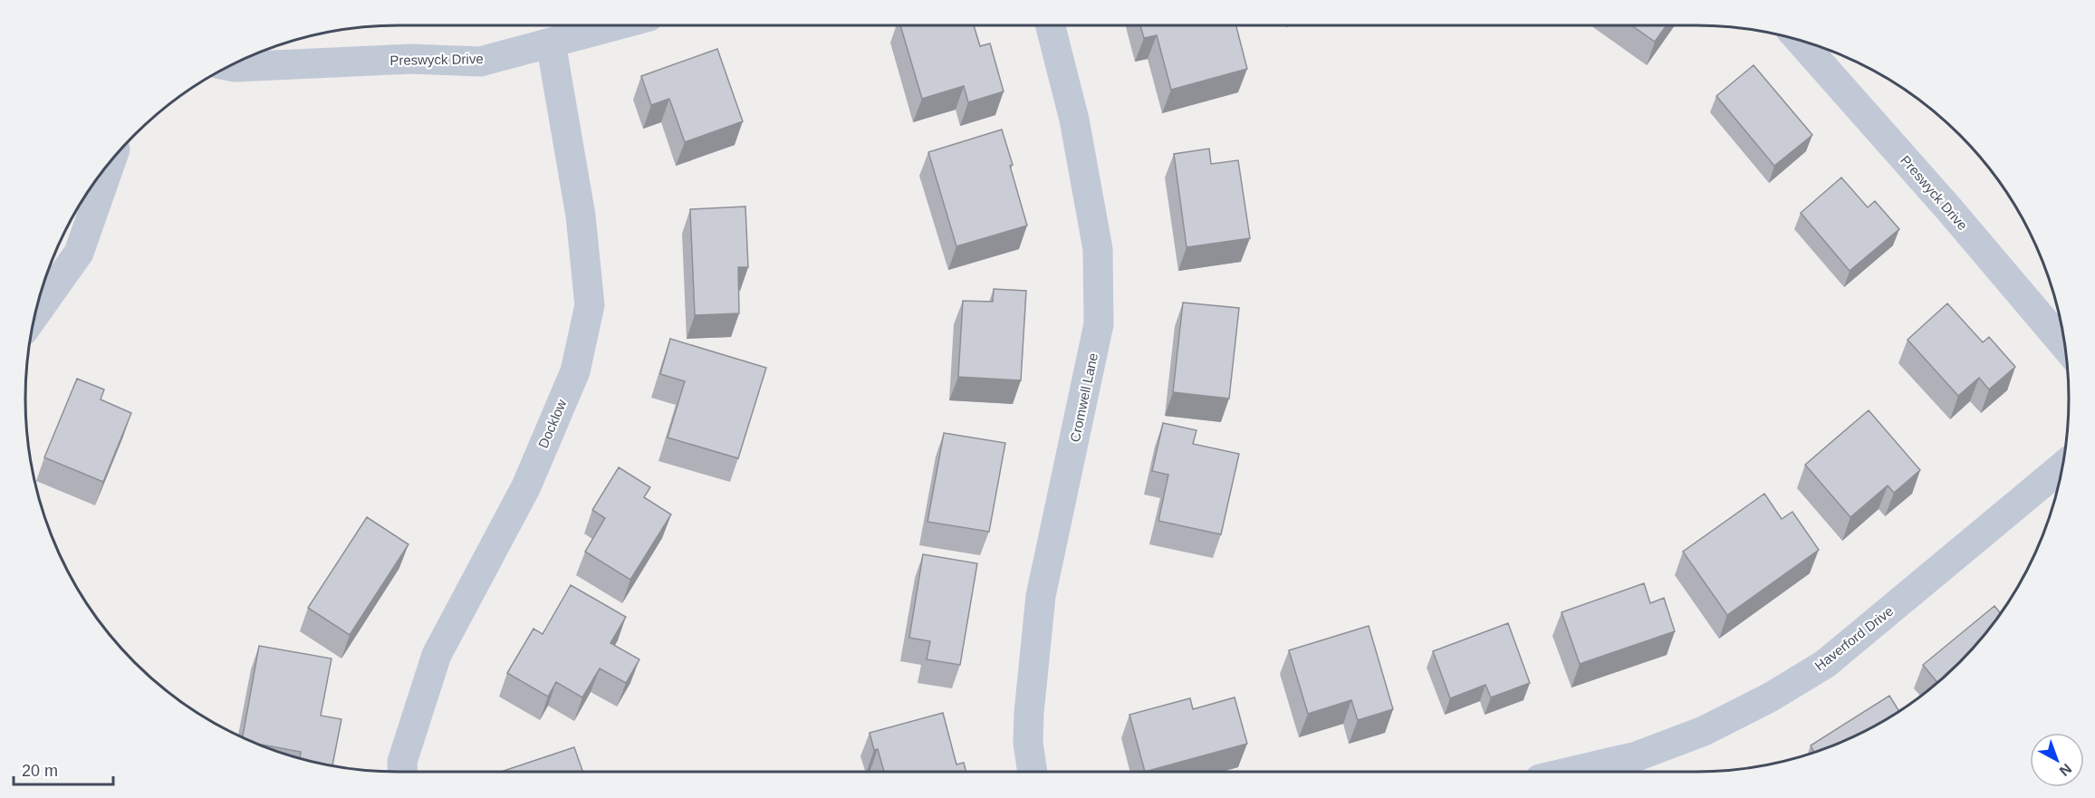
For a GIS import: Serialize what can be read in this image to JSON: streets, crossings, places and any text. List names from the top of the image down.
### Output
{
  "streets": {
    "street": [
      "Preswyck Drive",
      "Cromwell Lane",
      "Docklow",
      "Haverford Drive"
    ]
  },
  "crossings": [
    ["Preswyck Drive", "Docklow"]
  ],
  "scale_bar": "20 m",
  "north": "bottom right"
}
